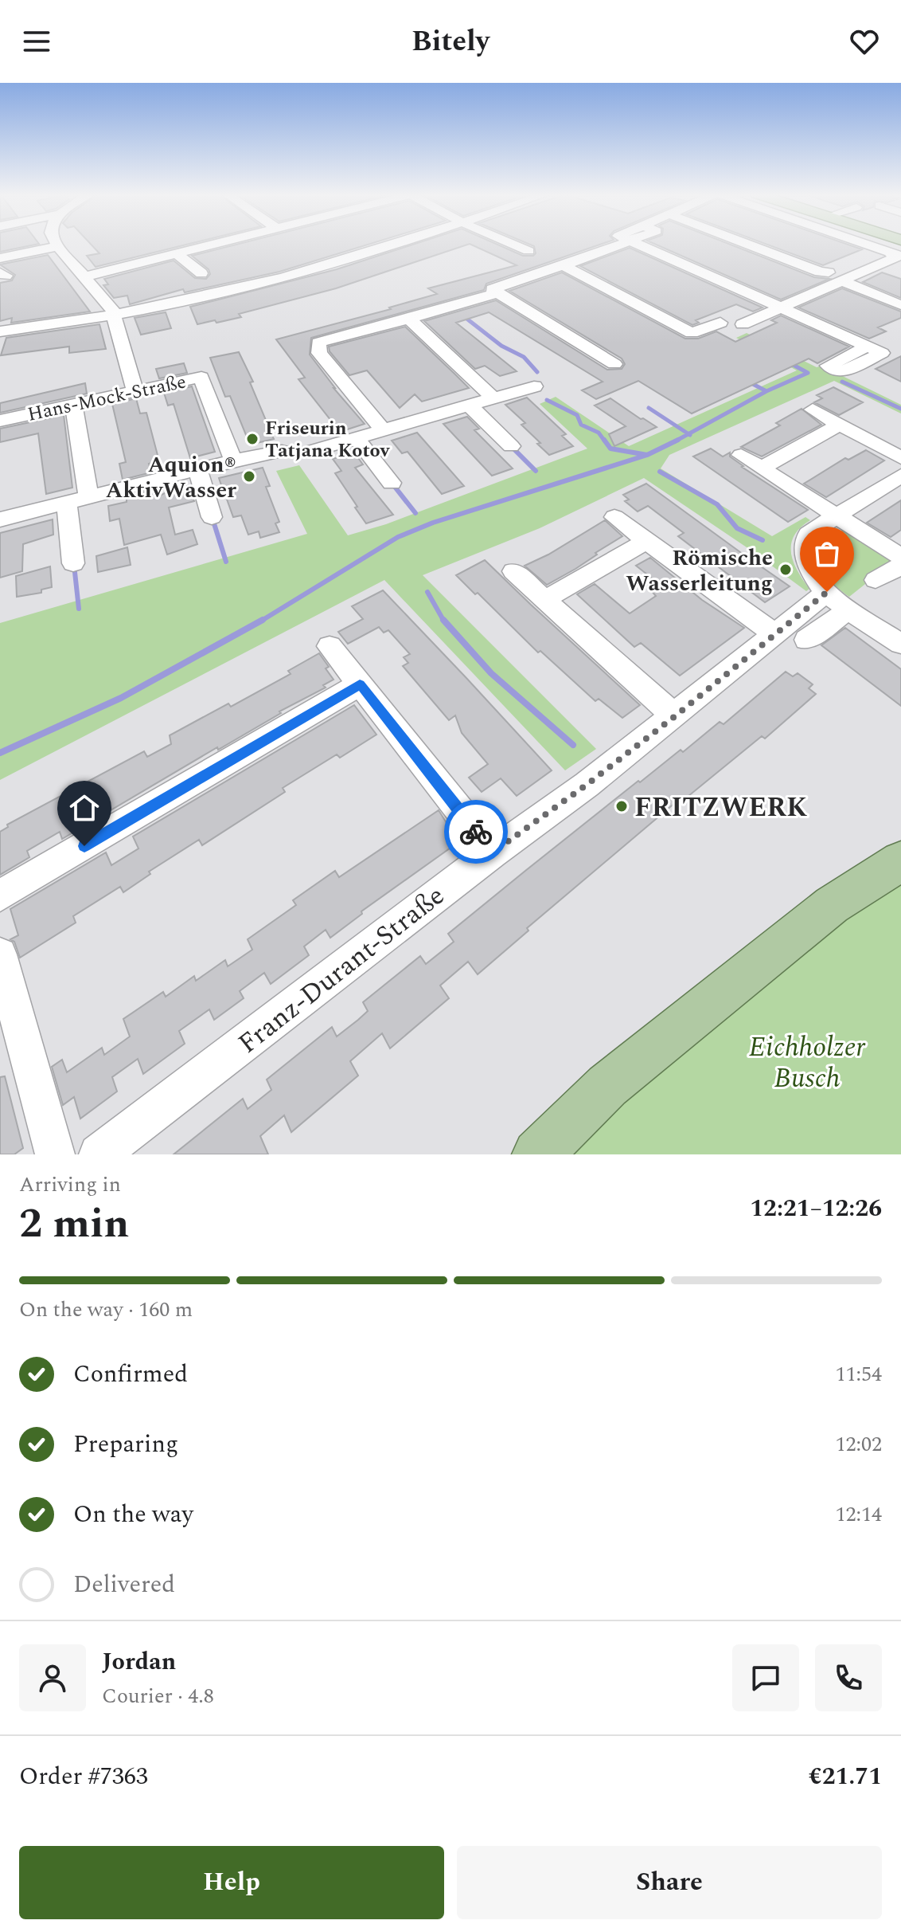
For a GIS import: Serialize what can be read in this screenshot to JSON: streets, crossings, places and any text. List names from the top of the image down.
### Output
{
  "streets": {
    "street": ["Hans-Mock-Straße", "Franz-Durant-Straße"]
  },
  "parks": ["Eichholzer Busch"],
  "places": [
    "Friseurin Tatjana Kotov",
    "Aquion® AktivWasser",
    "Römische Wasserleitung",
    "FRITZWERK"
  ],
  "page": {
    "header": "Bitely",
    "heading": ["2 min", "Arriving in", "12:21–12:26"],
    "panel": [
      "Jordan",
      "Courier · 4.8",
      "Order #7363",
      "€21.71"
    ],
    "bar": "On the way · 160 m",
    "list": [
      ["Confirmed", "11:54"],
      ["Preparing", "12:02"],
      ["On the way", "12:14"],
      "Delivered"
    ],
    "buttons": ["Help", "Share"]
  }
}
